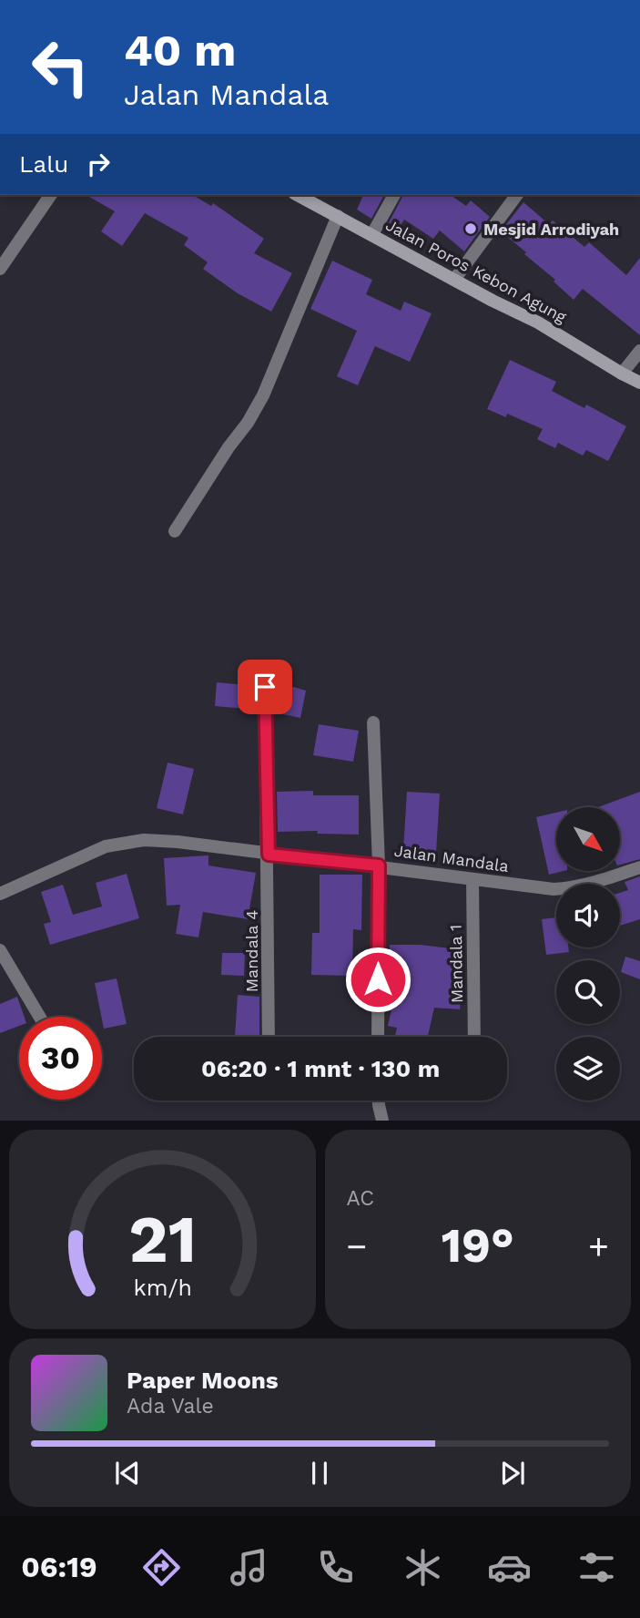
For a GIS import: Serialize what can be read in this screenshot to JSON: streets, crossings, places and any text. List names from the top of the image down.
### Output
{
  "streets": {
    "main road": ["Jalan Poros Kebon Agung"],
    "street": ["Jalan Mandala", "Mandala 4", "Mandala 1"]
  },
  "crossings": [
    ["Jalan Mandala", "Mandala 4"],
    ["Jalan Mandala", "Mandala 1"]
  ],
  "places": ["Mesjid Arrodiyah"],
  "north": "bottom right",
  "page": {
    "turn": ["40 m", "Jalan Mandala"],
    "then": "Lalu",
    "limit": "30",
    "trip": "06:20 · 1 mnt · 130 m",
    "tile": "AC",
    "heat": ["−", "19°", "+"],
    "song": ["Paper Moons", "Ada Vale"],
    "tabs": "06:19",
    "gauge": ["21", "km/h"]
  }
}
